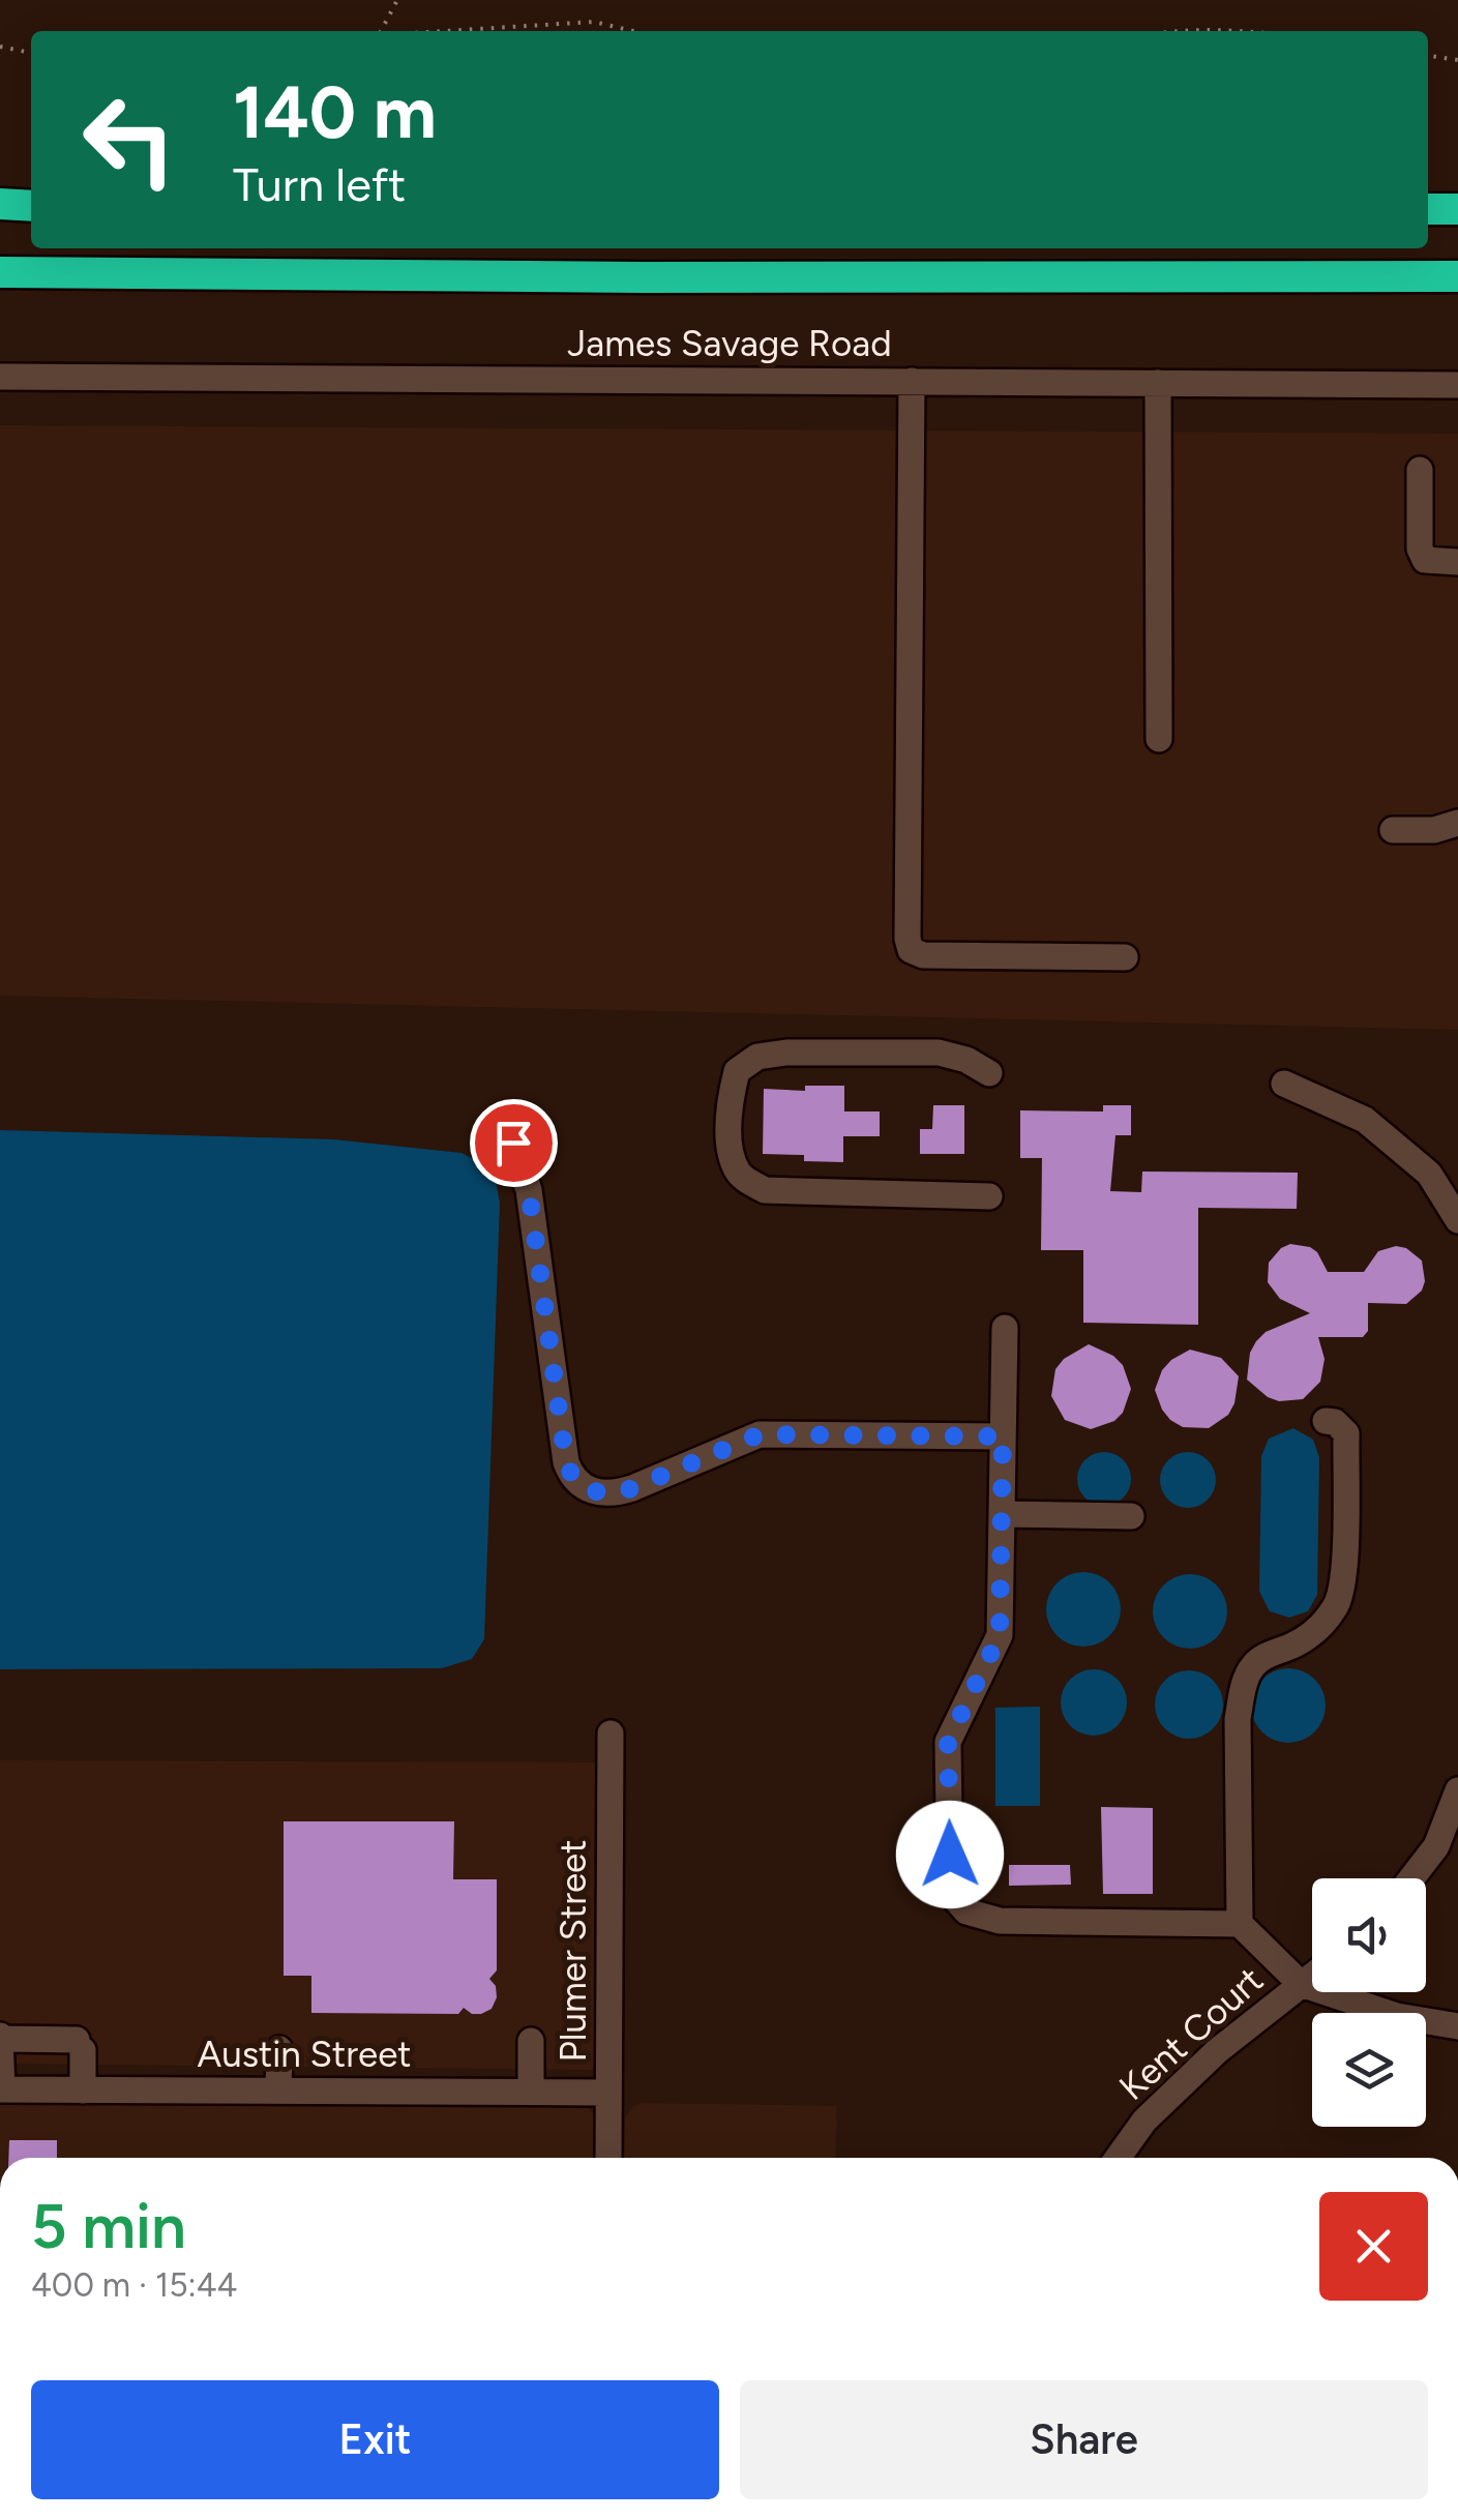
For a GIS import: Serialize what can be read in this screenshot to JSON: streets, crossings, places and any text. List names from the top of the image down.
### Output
{
  "streets": {
    "street": [
      "James Savage Road",
      "Plumer Street",
      "Kent Court",
      "Austin Street"
    ]
  },
  "crossings": [
    ["Plumer Street", "Austin Street"]
  ],
  "page": {
    "turn": ["140 m", "Turn left"],
    "heading": ["5 min", "400 m · 15:44"],
    "buttons": ["Exit", "Share"]
  }
}
